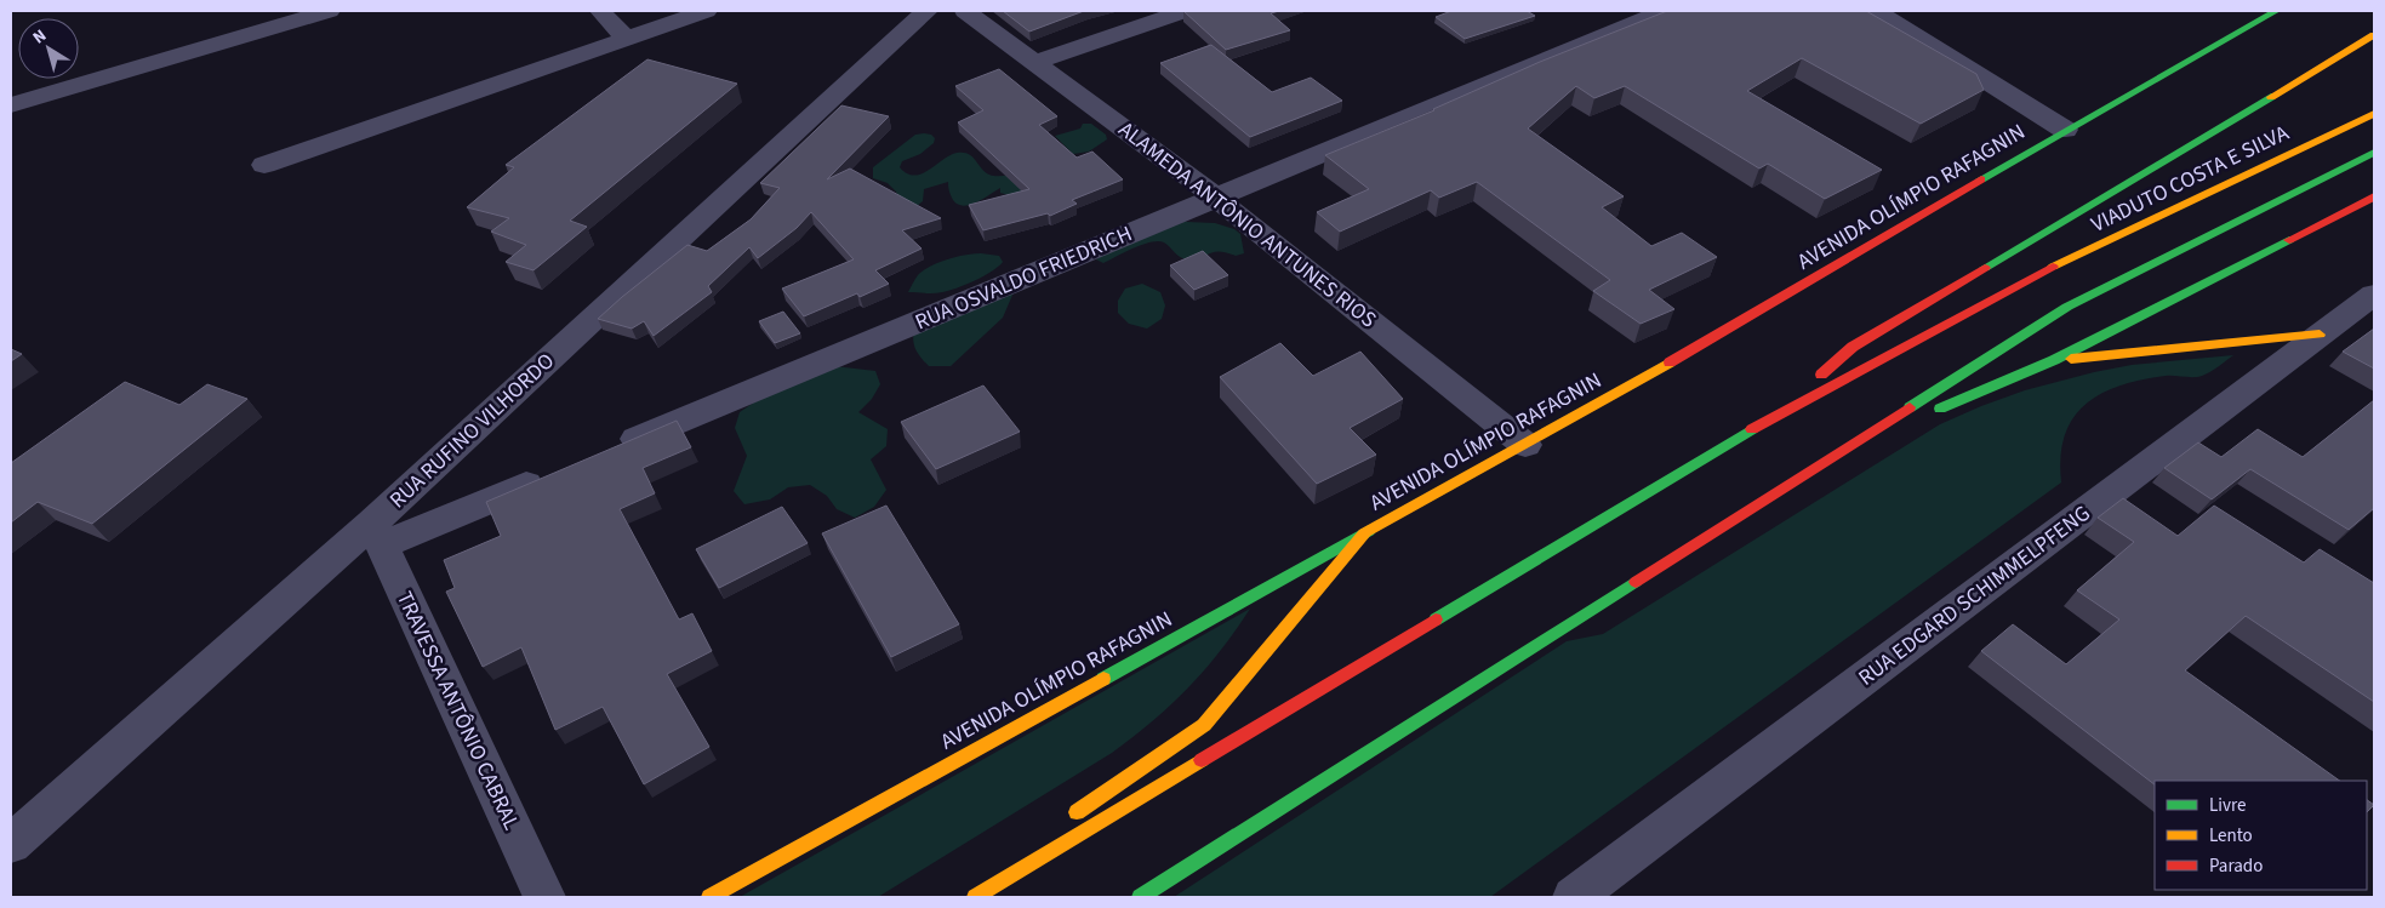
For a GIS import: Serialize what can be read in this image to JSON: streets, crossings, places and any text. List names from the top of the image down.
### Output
{
  "streets": {
    "main road": ["VIADUTO COSTA E SILVA", "AVENIDA OLÍMPIO RAFAGNIN"],
    "street": [
      "ALAMEDA ANTÔNIO ANTUNES RIOS",
      "RUA OSVALDO FRIEDRICH",
      "RUA RUFINO VILHORDO",
      "RUA EDGARD SCHIMMELPFENG",
      "TRAVESSA ANTÔNIO CABRAL"
    ]
  },
  "crossings": [
    ["AVENIDA OLÍMPIO RAFAGNIN", "ALAMEDA ANTÔNIO ANTUNES RIOS"],
    ["ALAMEDA ANTÔNIO ANTUNES RIOS", "RUA OSVALDO FRIEDRICH"],
    ["RUA RUFINO VILHORDO", "TRAVESSA ANTÔNIO CABRAL"]
  ],
  "legend": ["Livre", "Lento", "Parado"],
  "north": "top left"
}
